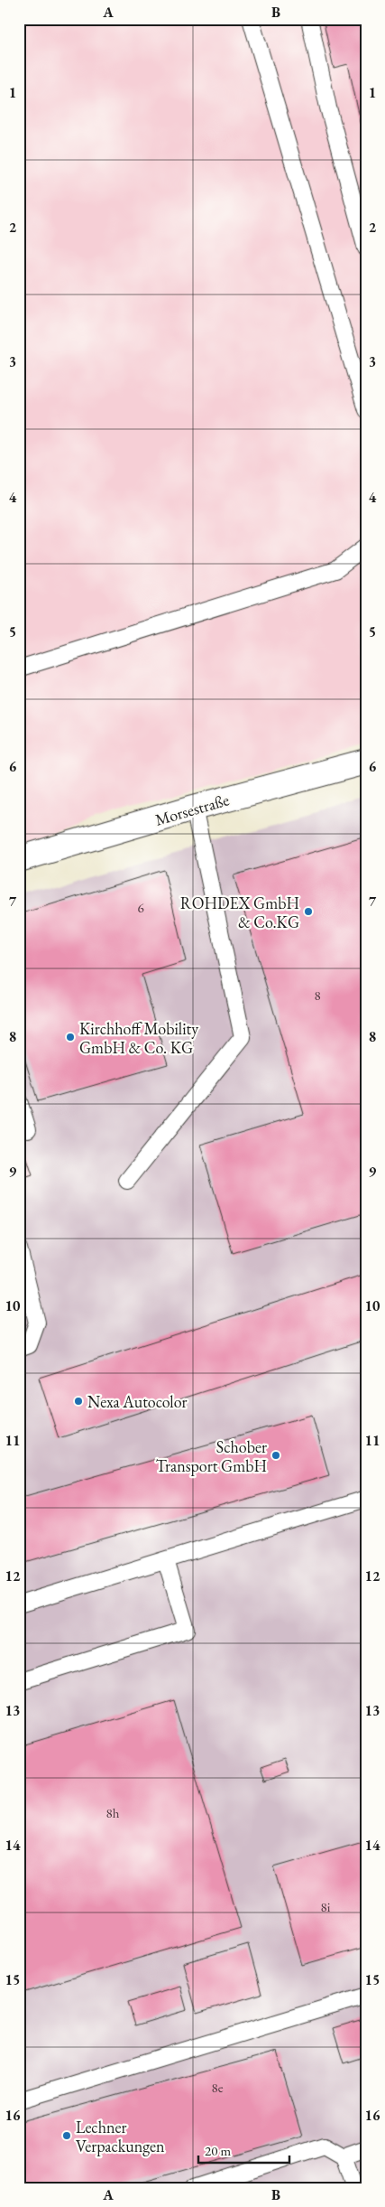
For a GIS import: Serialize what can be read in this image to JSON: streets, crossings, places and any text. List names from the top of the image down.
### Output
{
  "streets": {
    "street": ["Morsestraße"]
  },
  "places": [
    "ROHDEX GmbH & Co.KG",
    "Kirchhoff Mobility GmbH & Co. KG",
    "Nexa Autocolor",
    "Schober Transport GmbH",
    "Lechner Verpackungen"
  ],
  "house_numbers": [
    "6",
    "8",
    "8h",
    "8i",
    "8e"
  ],
  "scale_bar": "20 m",
  "grid": {
    "columns": ["A", "B"],
    "rows": [
      "1",
      "2",
      "3",
      "4",
      "5",
      "6",
      "7",
      "8",
      "9",
      "10",
      "11",
      "12",
      "13",
      "14",
      "15",
      "16"
    ]
  }
}
